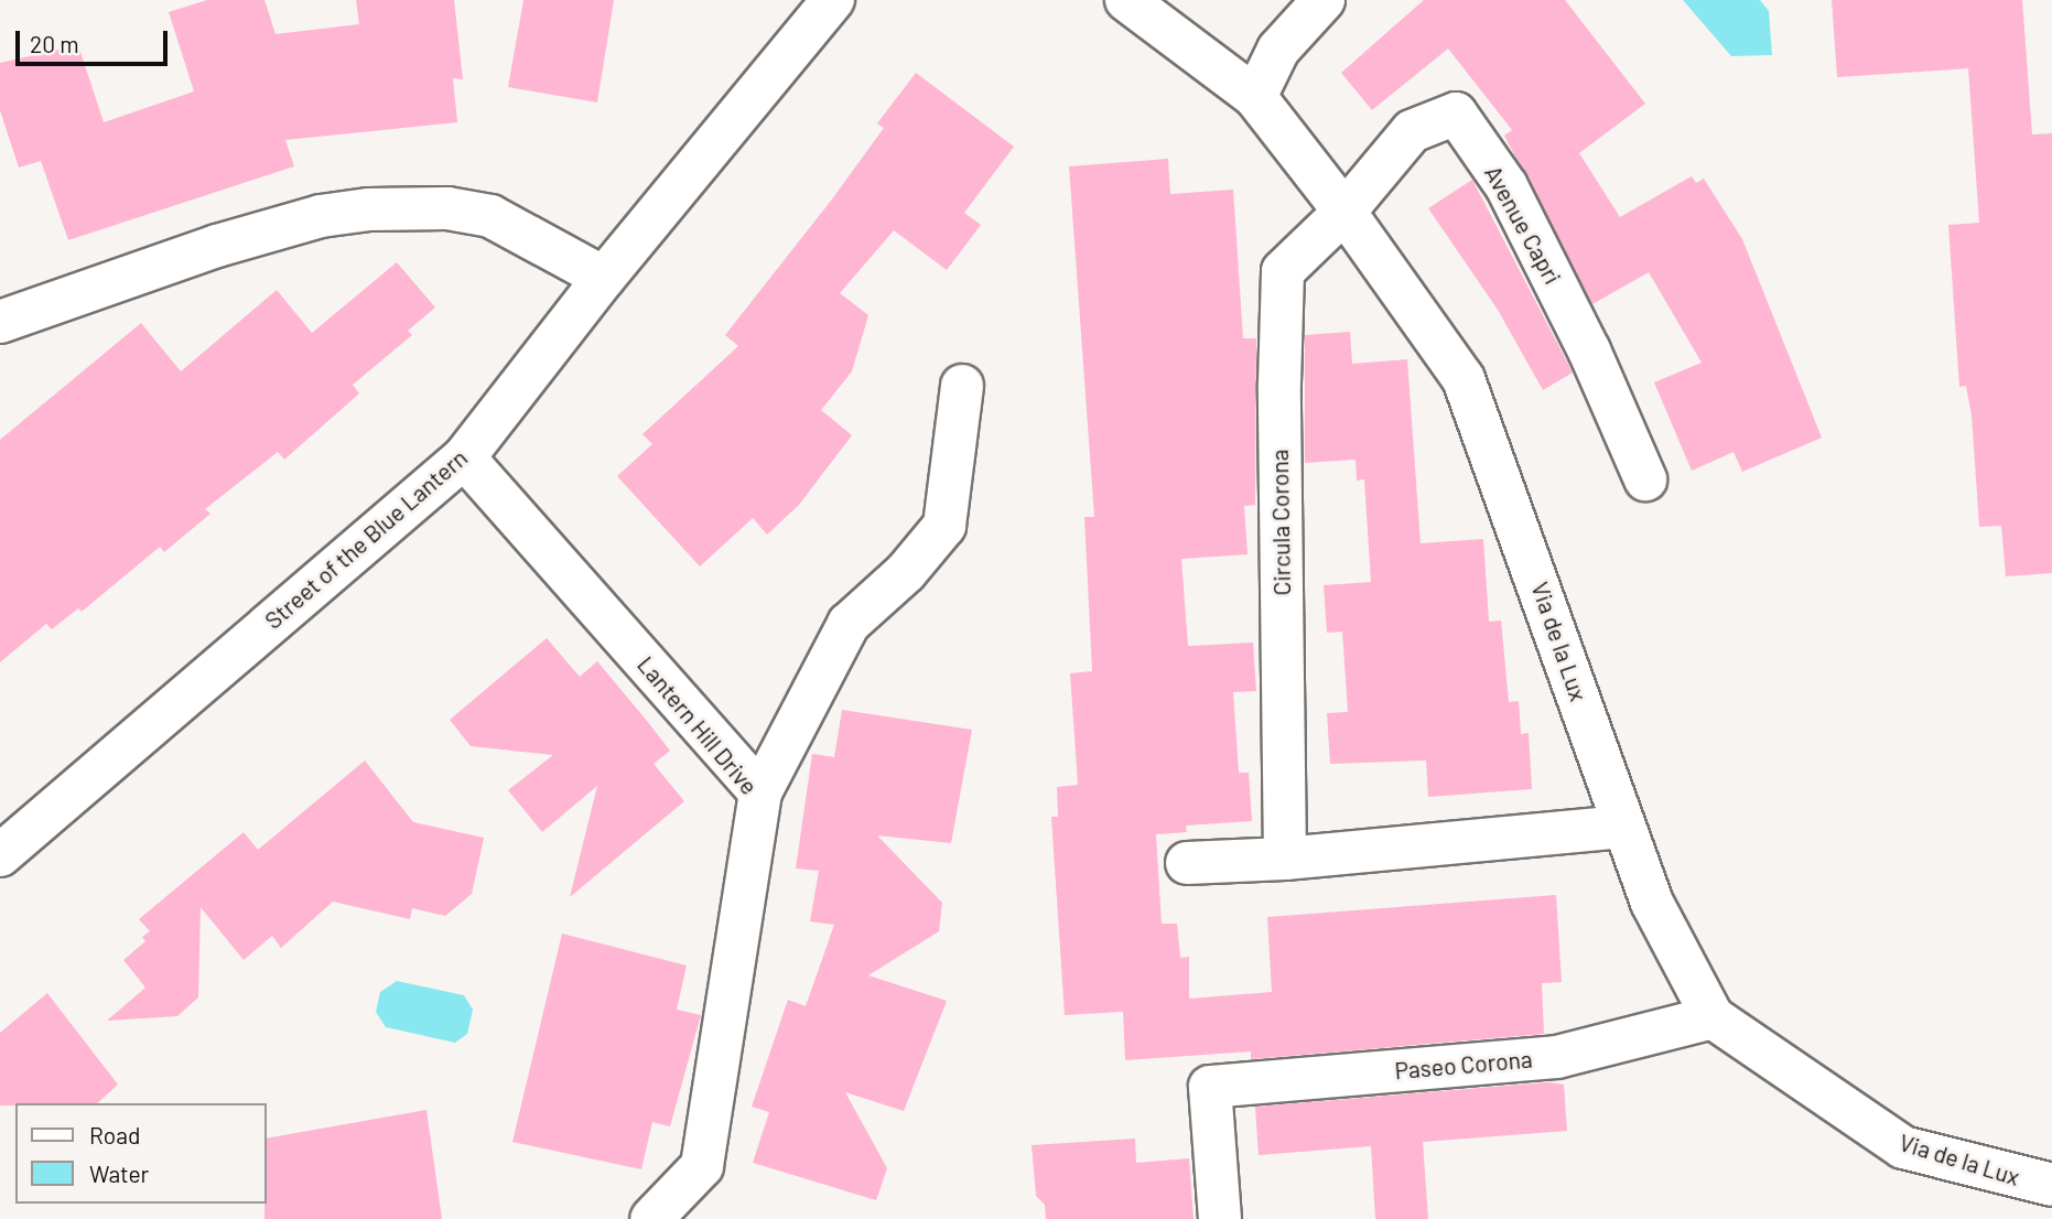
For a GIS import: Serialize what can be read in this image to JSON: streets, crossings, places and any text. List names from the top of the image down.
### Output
{
  "streets": {
    "street": [
      "Avenue Capri",
      "Circula Corona",
      "Street of the Blue Lantern",
      "Via de la Lux",
      "Lantern Hill Drive",
      "Paseo Corona"
    ]
  },
  "crossings": [
    ["Avenue Capri", "Circula Corona"],
    ["Avenue Capri", "Via de la Lux"],
    ["Circula Corona", "Via de la Lux"],
    ["Street of the Blue Lantern", "Lantern Hill Drive"],
    ["Via de la Lux", "Paseo Corona"]
  ],
  "legend": ["Road", "Water"],
  "scale_bar": "20 m"
}
